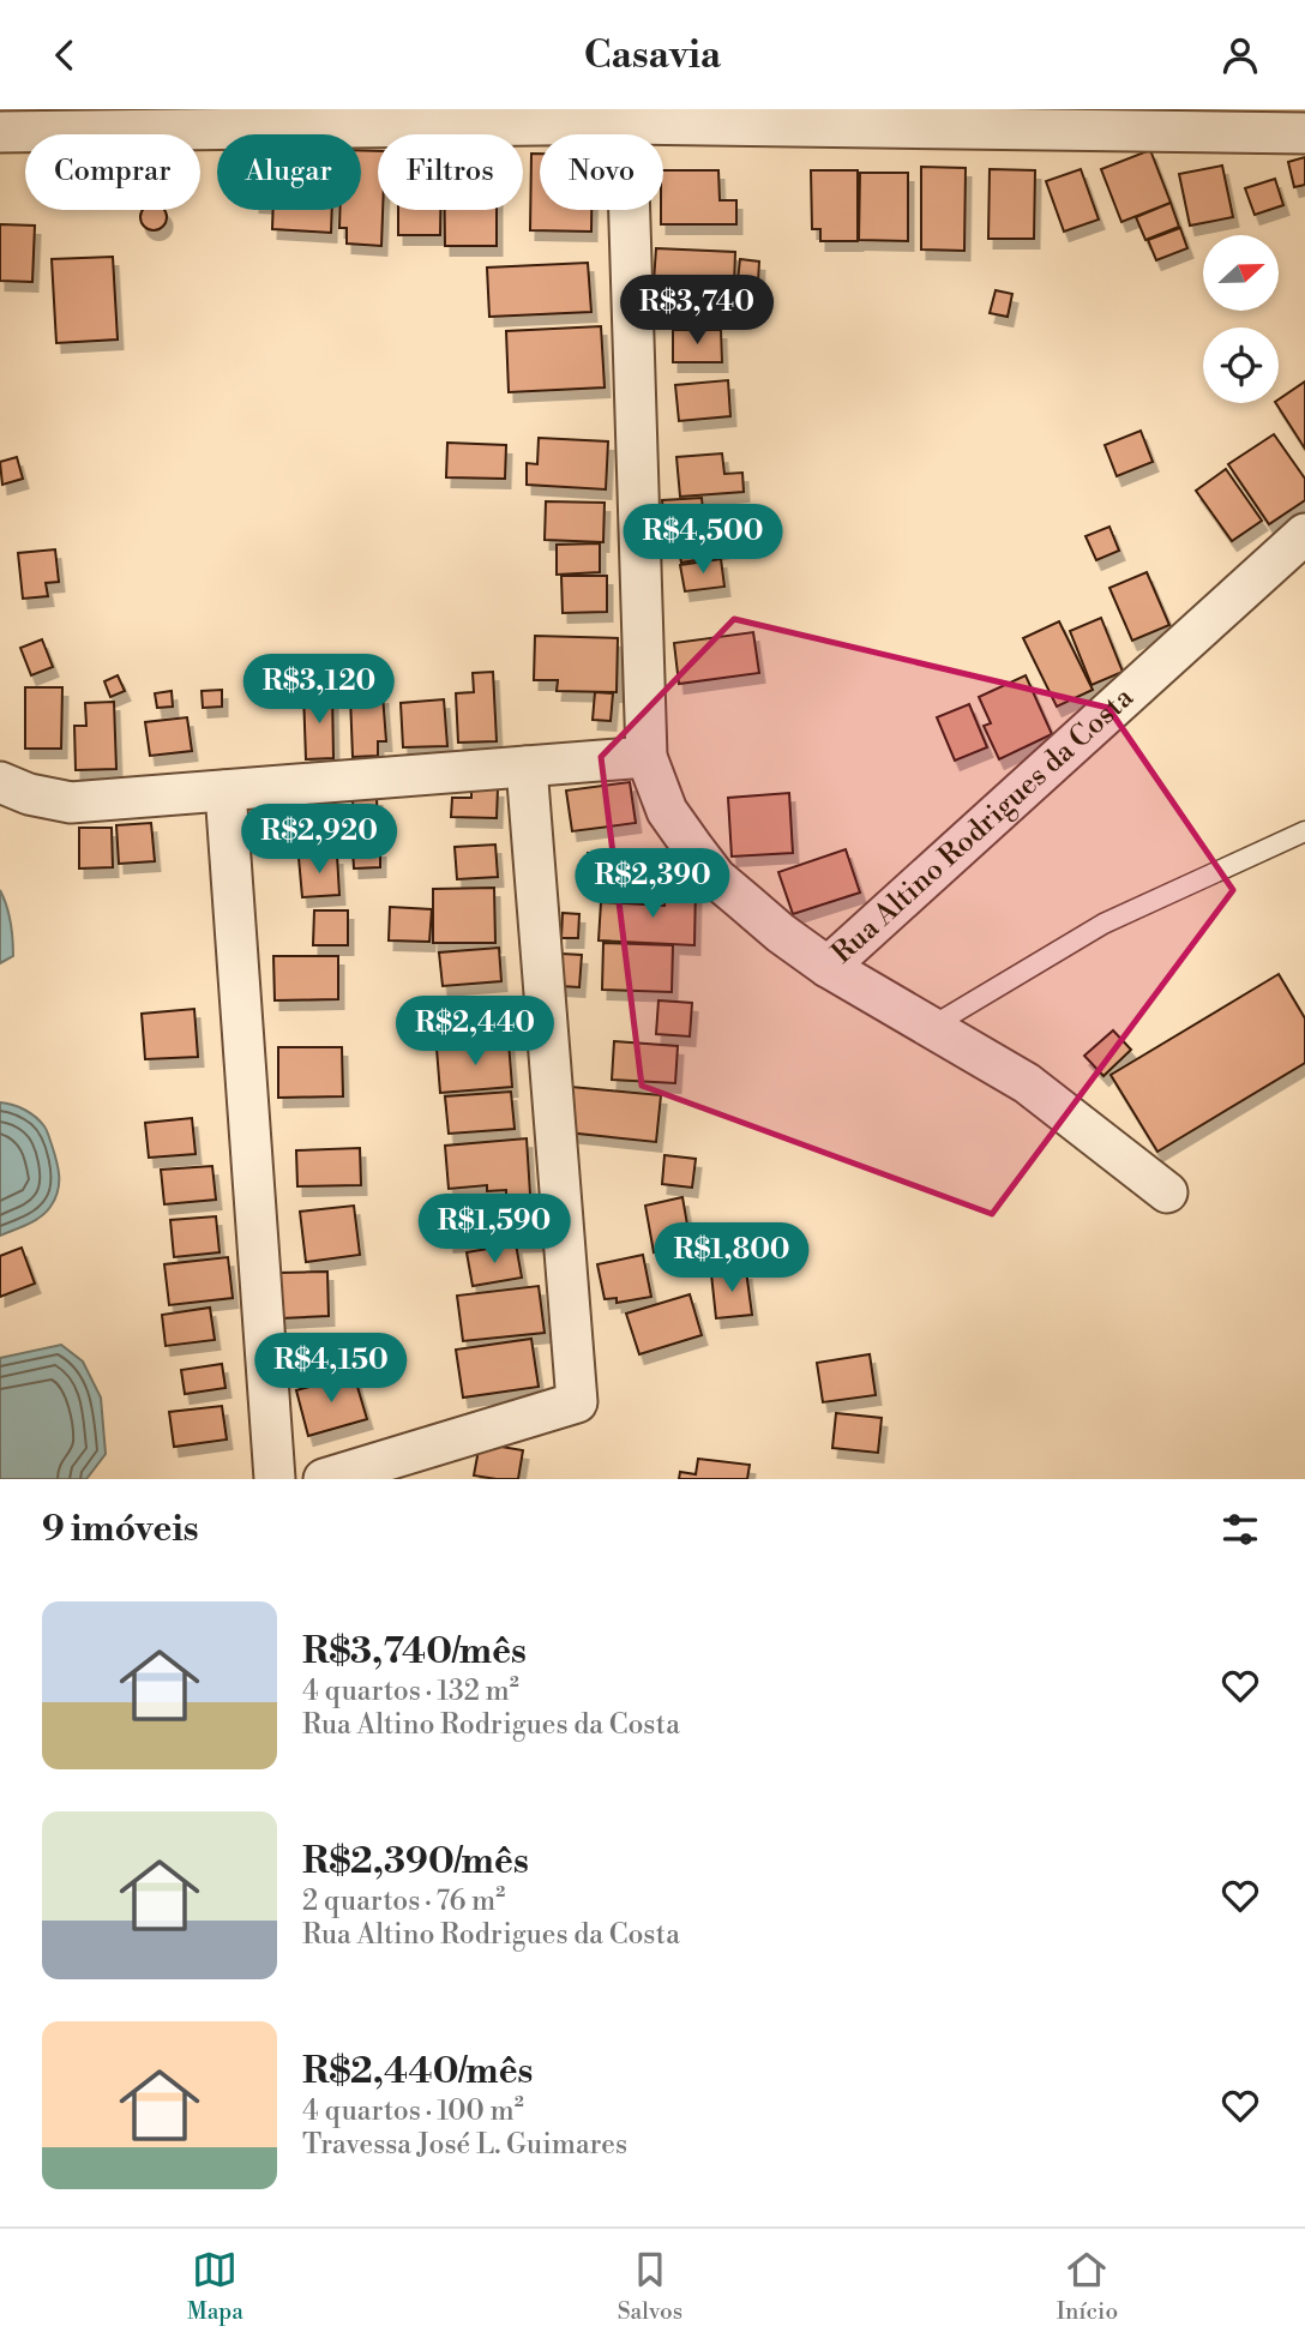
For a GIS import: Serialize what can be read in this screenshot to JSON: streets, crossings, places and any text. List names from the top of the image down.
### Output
{
  "streets": {
    "street": ["Rua Altino Rodrigues da Costa"]
  },
  "north": "right",
  "page": {
    "header": "Casavia",
    "chip": [
      "Comprar",
      "Alugar",
      "Filtros",
      "Novo"
    ],
    "price": [
      "R$3,740",
      "R$4,500",
      "R$3,120",
      "R$2,920",
      "R$2,390",
      "R$2,440",
      "R$1,590",
      "R$1,800",
      "R$4,150"
    ],
    "heading": "9 imóveis",
    "list": [
      {
        "name": "R$3,740/mês",
        "note": "4 quartos · 132 m² · Rua Altino Rodrigues da Costa"
      },
      {
        "name": "R$2,390/mês",
        "note": "2 quartos · 76 m² · Rua Altino Rodrigues da Costa"
      },
      {
        "name": "R$2,440/mês",
        "note": "4 quartos · 100 m² · Travessa José L. Guimares"
      }
    ],
    "tabs": ["Mapa", "Salvos", "Início"]
  }
}
